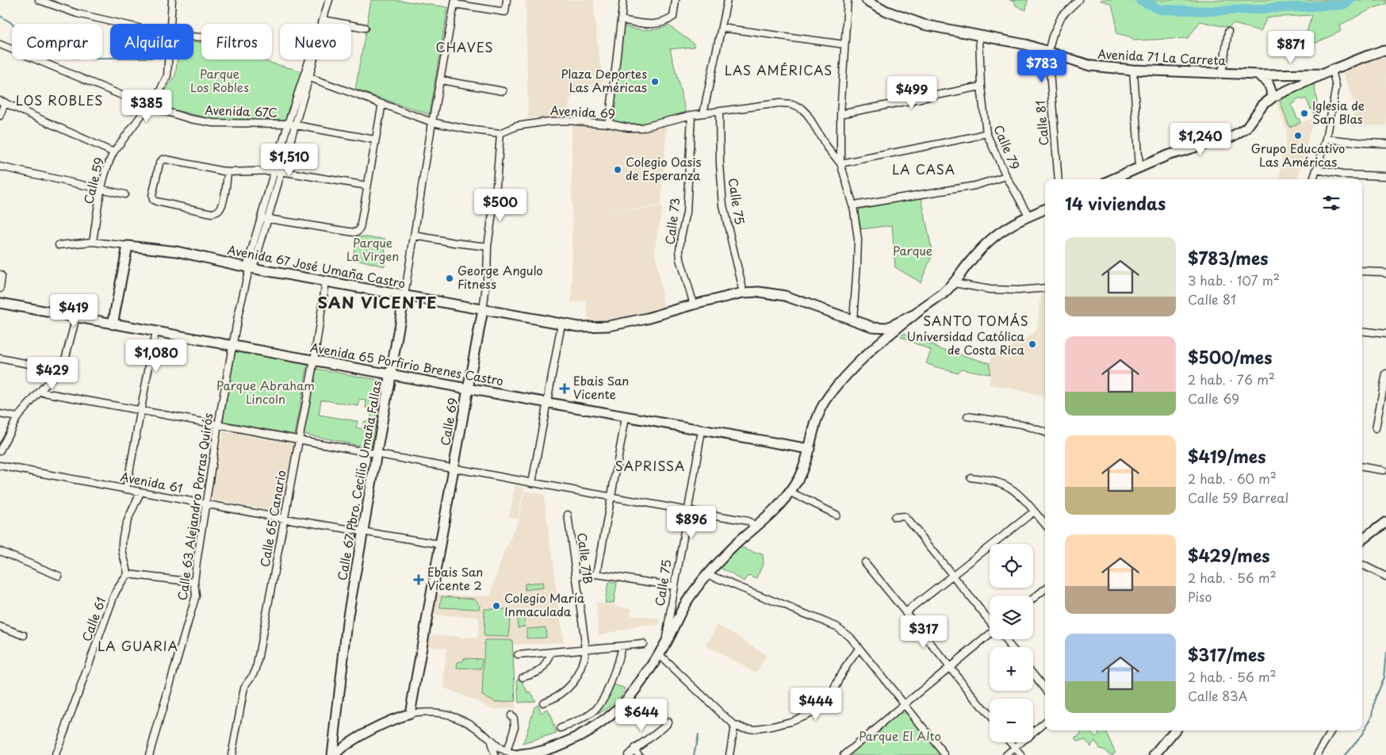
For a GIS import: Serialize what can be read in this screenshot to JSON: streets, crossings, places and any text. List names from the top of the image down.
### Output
{
  "streets": {
    "main road": [
      "Avenida 71 La Carreta",
      "Avenida 67 José Umaña Castro",
      "Avenida 65 Porfirio Brenes Castro",
      "Calle 69",
      "Calle 67 Pbro. Cecilio Umaña Fallas"
    ],
    "street": [
      "Avenida 67C",
      "Avenida 69",
      "Calle 81",
      "Calle 79",
      "Calle 59",
      "Calle 75",
      "Calle 73",
      "Avenida 61",
      "Calle 63 Alejandro Porras Quirós",
      "Calle 65 Canario",
      "Calle 71B",
      "Calle 61"
    ]
  },
  "crossings": [
    ["Avenida 71 La Carreta", "Calle 81"],
    ["Avenida 71 La Carreta", "Calle 79"],
    ["Avenida 67C", "Calle 59"],
    ["Avenida 67C", "Calle 63 Alejandro Porras Quirós"],
    ["Avenida 69", "Calle 75"],
    ["Avenida 69", "Calle 73"],
    ["Avenida 69", "Calle 69"],
    ["Avenida 69", "Calle 67 Pbro. Cecilio Umaña Fallas"],
    ["Avenida 69", "Calle 63 Alejandro Porras Quirós"],
    ["Calle 59", "Avenida 67 José Umaña Castro"],
    ["Calle 75", "Avenida 67 José Umaña Castro"],
    ["Calle 75", "Avenida 65 Porfirio Brenes Castro"],
    ["Calle 73", "Avenida 67 José Umaña Castro"],
    ["Avenida 67 José Umaña Castro", "Calle 69"],
    ["Avenida 67 José Umaña Castro", "Calle 67 Pbro. Cecilio Umaña Fallas"],
    ["Avenida 67 José Umaña Castro", "Calle 63 Alejandro Porras Quirós"],
    ["Avenida 67 José Umaña Castro", "Calle 65 Canario"],
    ["Avenida 65 Porfirio Brenes Castro", "Calle 69"],
    ["Avenida 65 Porfirio Brenes Castro", "Calle 67 Pbro. Cecilio Umaña Fallas"],
    ["Avenida 65 Porfirio Brenes Castro", "Calle 63 Alejandro Porras Quirós"],
    ["Avenida 65 Porfirio Brenes Castro", "Calle 65 Canario"],
    ["Calle 69", "Avenida 61"],
    ["Calle 67 Pbro. Cecilio Umaña Fallas", "Avenida 61"],
    ["Avenida 61", "Calle 63 Alejandro Porras Quirós"],
    ["Avenida 61", "Calle 65 Canario"]
  ],
  "districts": [
    "CHAVES",
    "LAS AMÉRICAS",
    "LOS ROBLES",
    "LA CASA",
    "SAN VICENTE",
    "SANTO TOMÁS",
    "SAPRISSA",
    "LA GUARIA"
  ],
  "parks": [
    "Parque Los Robles",
    "Parque La Virgen",
    "Parque",
    "Parque Abraham Lincoln",
    "Parque El Alto"
  ],
  "places": {
    "other": [
      "Plaza Deportes Las Américas",
      "Iglesia de San Blas",
      "Grupo Educativo Las Américas",
      "Colegio Oasis de Esperanza",
      "George Angulo Fitness",
      "Universidad Católica de Costa Rica",
      "Colegio María Inmaculada"
    ],
    "health": ["Ebais San Vicente", "Ebais San Vicente 2"]
  },
  "page": {
    "chip": [
      "Comprar",
      "Alquilar",
      "Filtros",
      "Nuevo"
    ],
    "price": [
      "$871",
      "$783",
      "$499",
      "$385",
      "$1,240",
      "$1,510",
      "$500",
      "$419",
      "$1,080",
      "$429",
      "$896",
      "$317",
      "$444",
      "$644"
    ],
    "heading": "14 viviendas",
    "list": [
      {
        "name": "$783/mes",
        "note": "3 hab. · 107 m² · Calle 81"
      },
      {
        "name": "$500/mes",
        "note": "2 hab. · 76 m² · Calle 69"
      },
      {
        "name": "$419/mes",
        "note": "2 hab. · 60 m² · Calle 59 Barreal"
      },
      {
        "name": "$429/mes",
        "note": "2 hab. · 56 m² · Piso"
      },
      {
        "name": "$317/mes",
        "note": "2 hab. · 56 m² · Calle 83A"
      }
    ],
    "map_buttons": ["+", "−"]
  }
}
